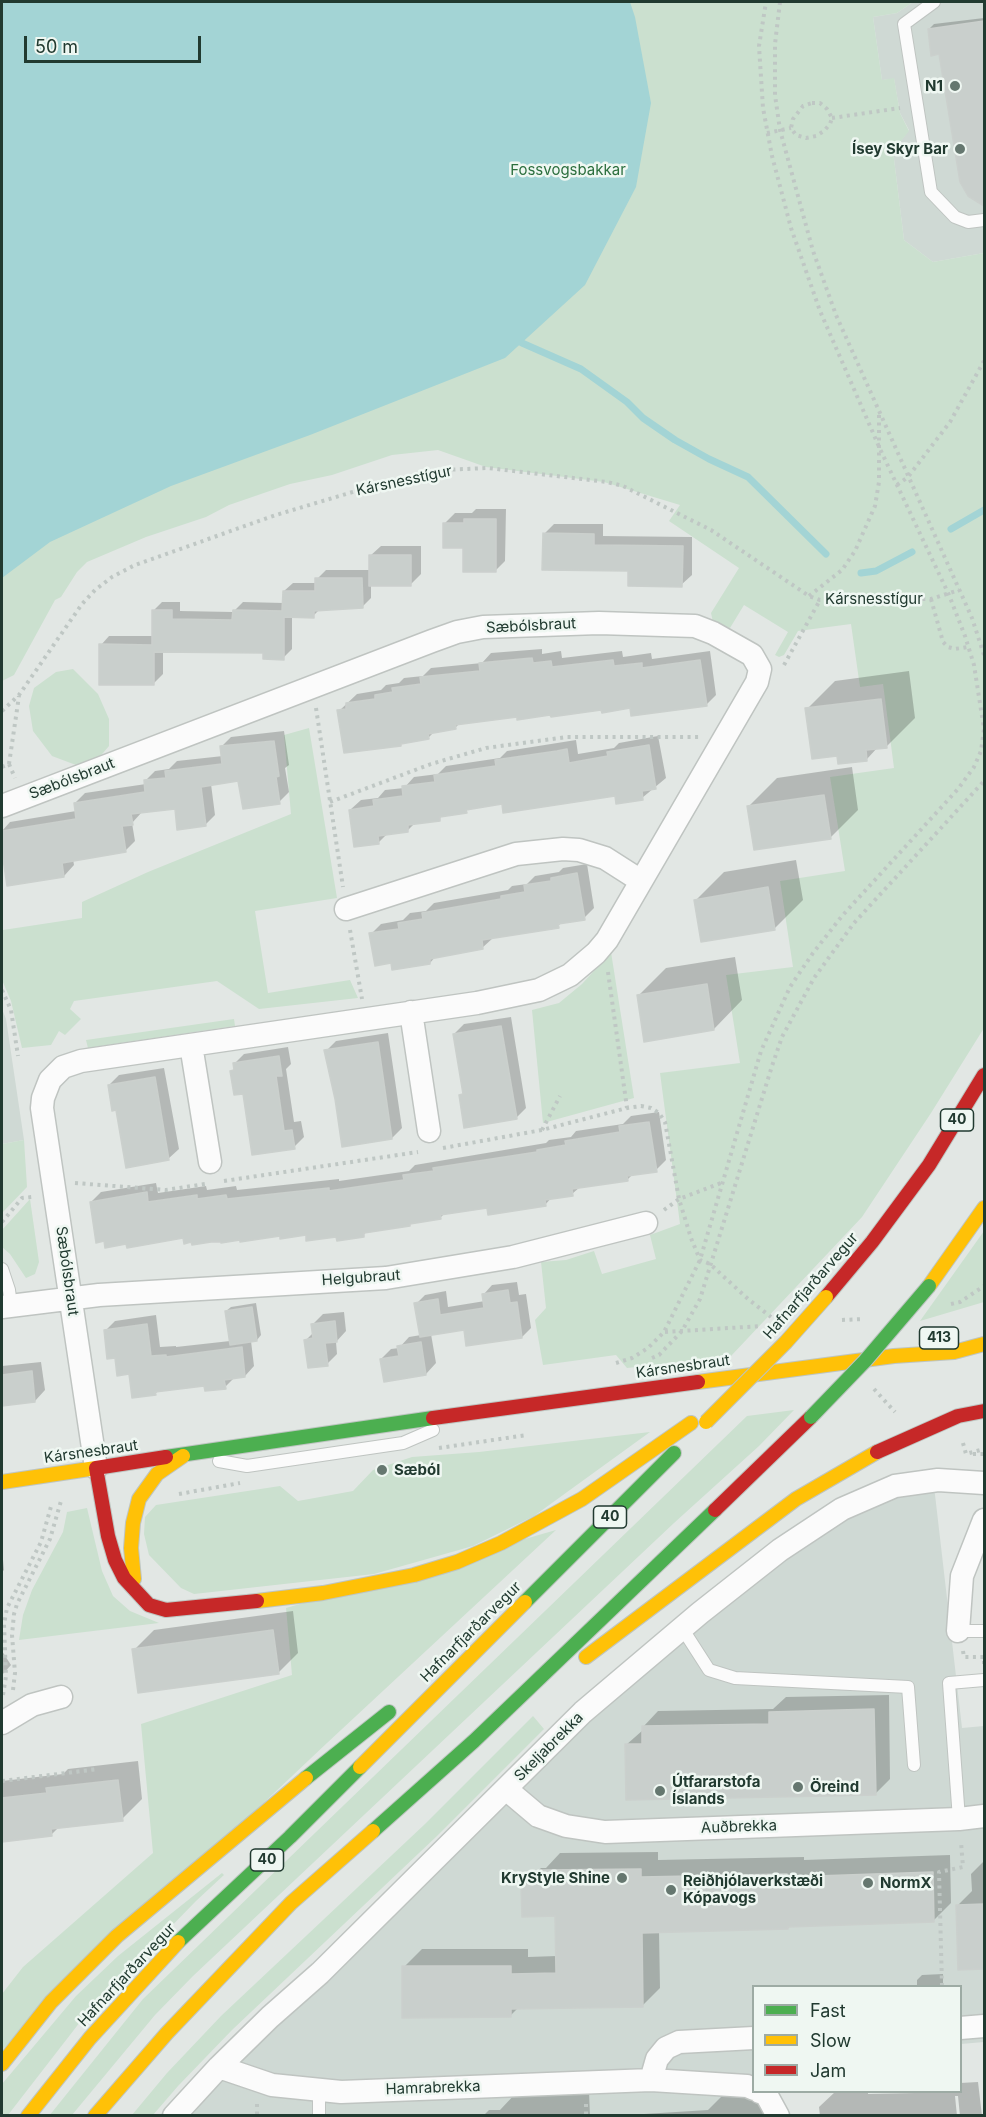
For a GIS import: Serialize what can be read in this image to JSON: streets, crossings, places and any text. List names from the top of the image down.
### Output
{
  "streets": {
    "main road": [
      "40",
      "Hafnarfjarðarvegur",
      "413",
      "Kársnesbraut"
    ],
    "street": [
      "Sæbólsbraut",
      "Helgubraut",
      "Skeljabrekka",
      "Auðbrekka",
      "Hamrabrekka"
    ],
    "path": ["Kársnesstígur"]
  },
  "crossings": [
    ["Sæbólsbraut", "Helgubraut"],
    ["Sæbólsbraut", "Kársnesbraut"],
    ["413", "Kársnesbraut"],
    ["Skeljabrekka", "Auðbrekka"],
    ["Skeljabrekka", "Hamrabrekka"]
  ],
  "parks": ["Fossvogsbakkar"],
  "places": [
    "N1",
    "Ísey Skyr Bar",
    "Sæból",
    "Öreind",
    "Útfararstofa Íslands",
    "KryStyle Shine",
    "NormX",
    "Reiðhjólaverkstæði Kópavogs"
  ],
  "legend": ["Fast", "Slow", "Jam"],
  "scale_bar": "50 m"
}
